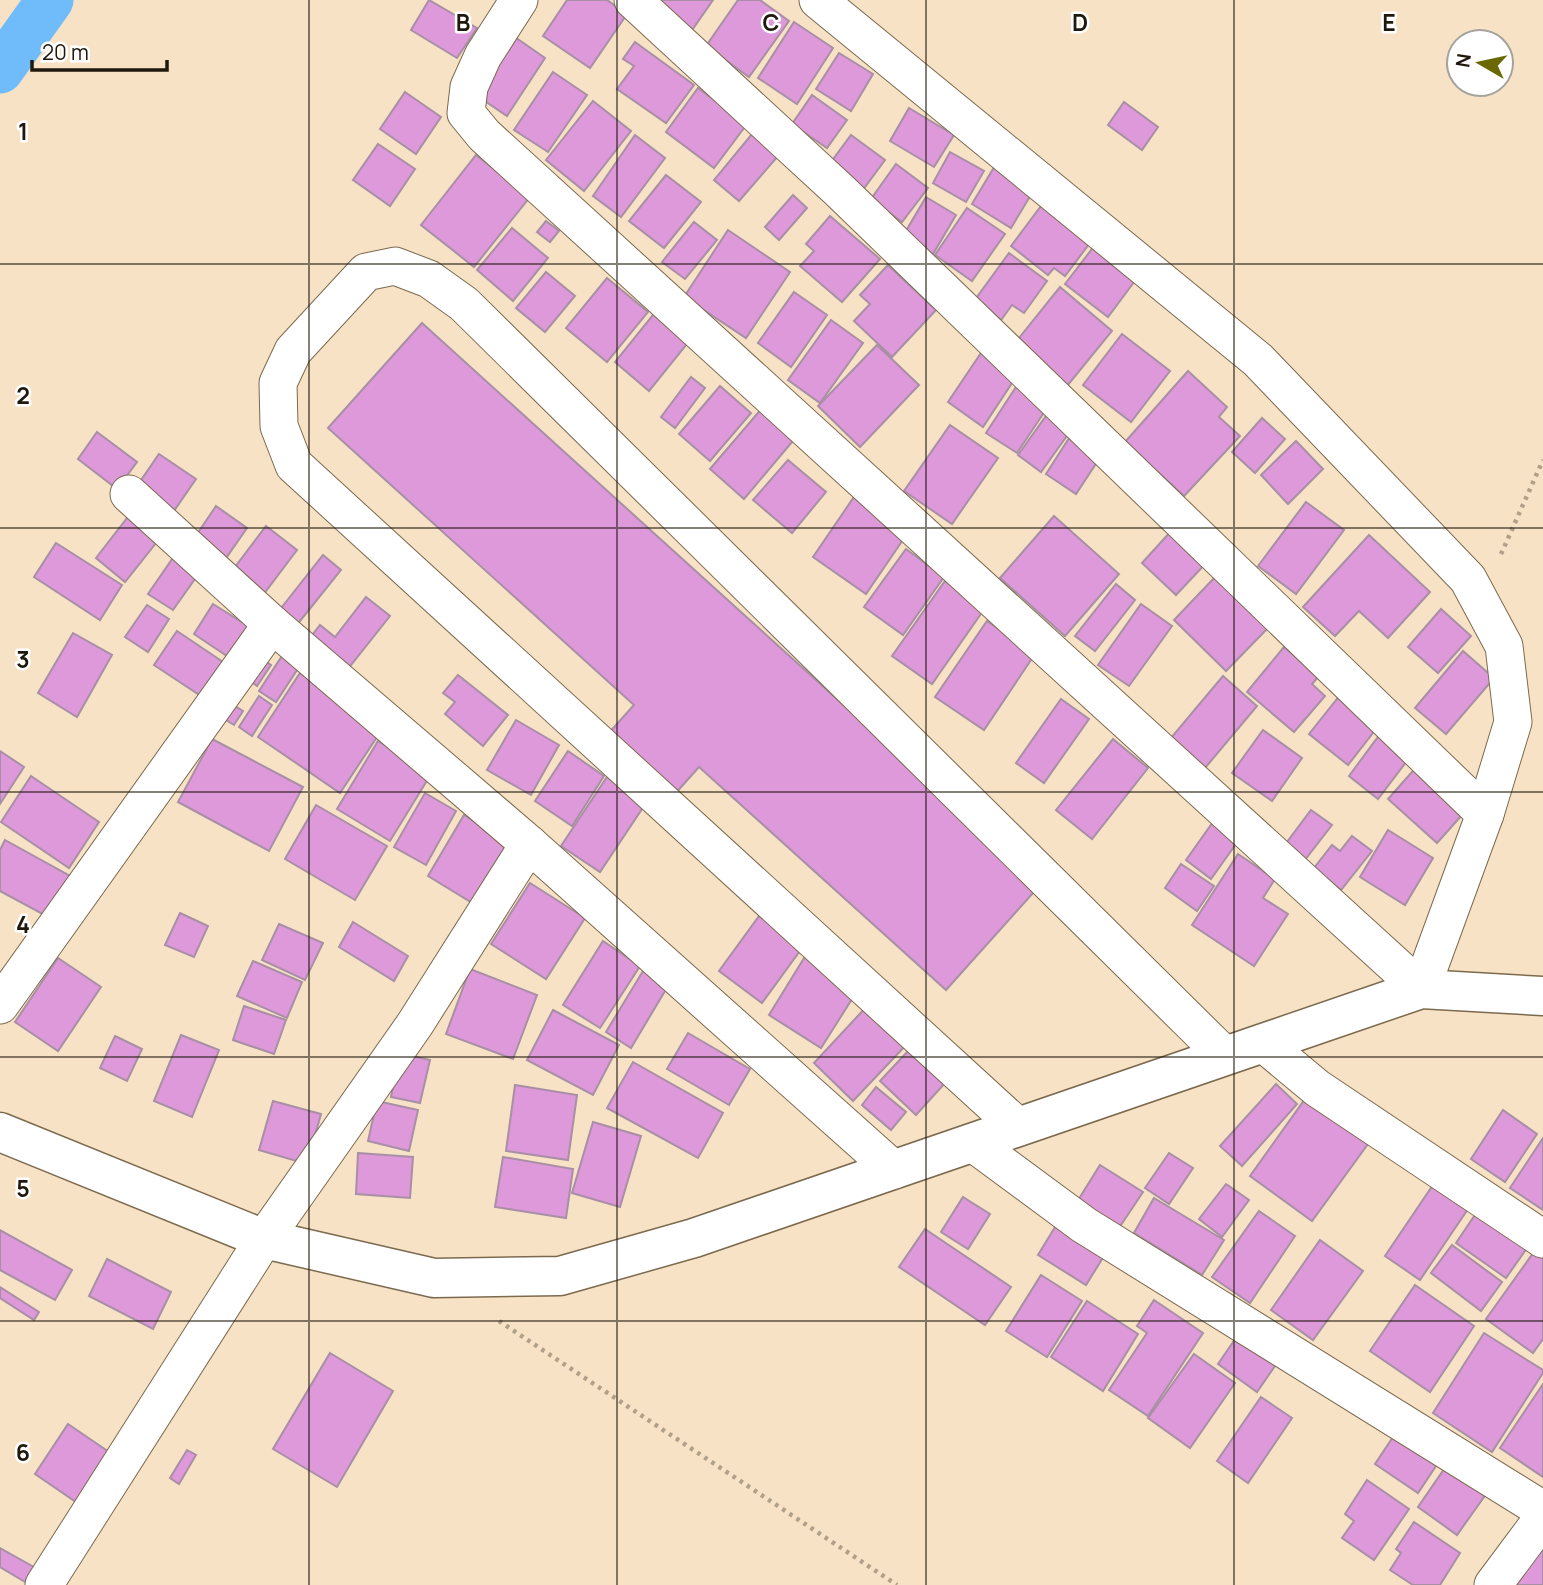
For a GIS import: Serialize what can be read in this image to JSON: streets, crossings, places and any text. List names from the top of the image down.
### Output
{
  "scale_bar": "20 m",
  "north": "left",
  "grid": {
    "columns": [
      "B",
      "C",
      "D",
      "E"
    ],
    "rows": [
      "1",
      "2",
      "3",
      "4",
      "5",
      "6"
    ]
  }
}
